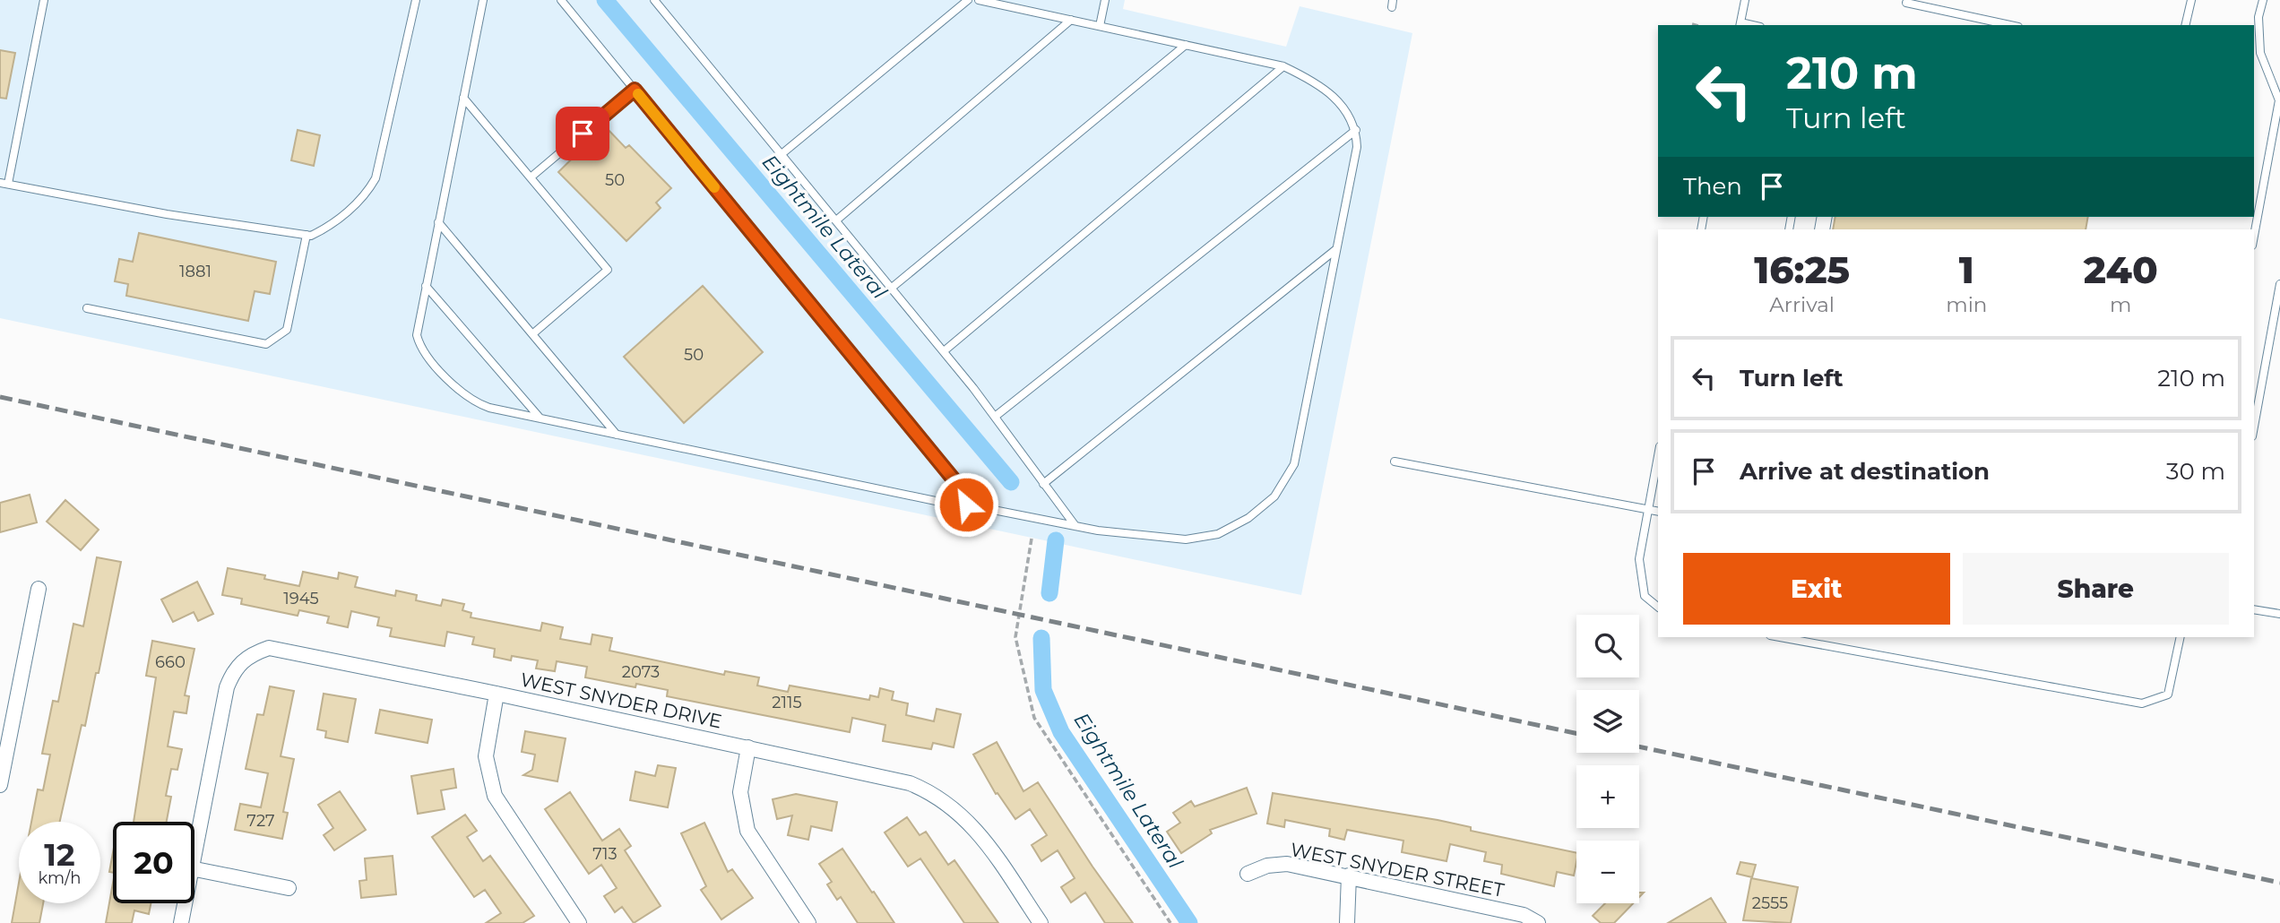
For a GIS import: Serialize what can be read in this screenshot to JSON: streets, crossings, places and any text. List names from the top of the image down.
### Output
{
  "streets": {
    "street": ["WEST SNYDER DRIVE", "WEST SNYDER STREET"]
  },
  "water": ["Eightmile Lateral"],
  "house_numbers": [
    "50",
    "1881",
    "50",
    "1945",
    "660",
    "2073",
    "2115",
    "727",
    "713",
    "2555"
  ],
  "page": {
    "turn": ["210 m", "Turn left"],
    "then": "Then",
    "eta": [
      "16:25",
      "Arrival",
      "1",
      "min",
      "240",
      "m"
    ],
    "list": [
      {
        "name": "Turn left",
        "value": "210 m"
      },
      {
        "name": "Arrive at destination",
        "value": "30 m"
      }
    ],
    "buttons": ["Exit", "Share"],
    "map_buttons": ["+", "−"],
    "speed": "12 km/h",
    "limit": "20"
  }
}
